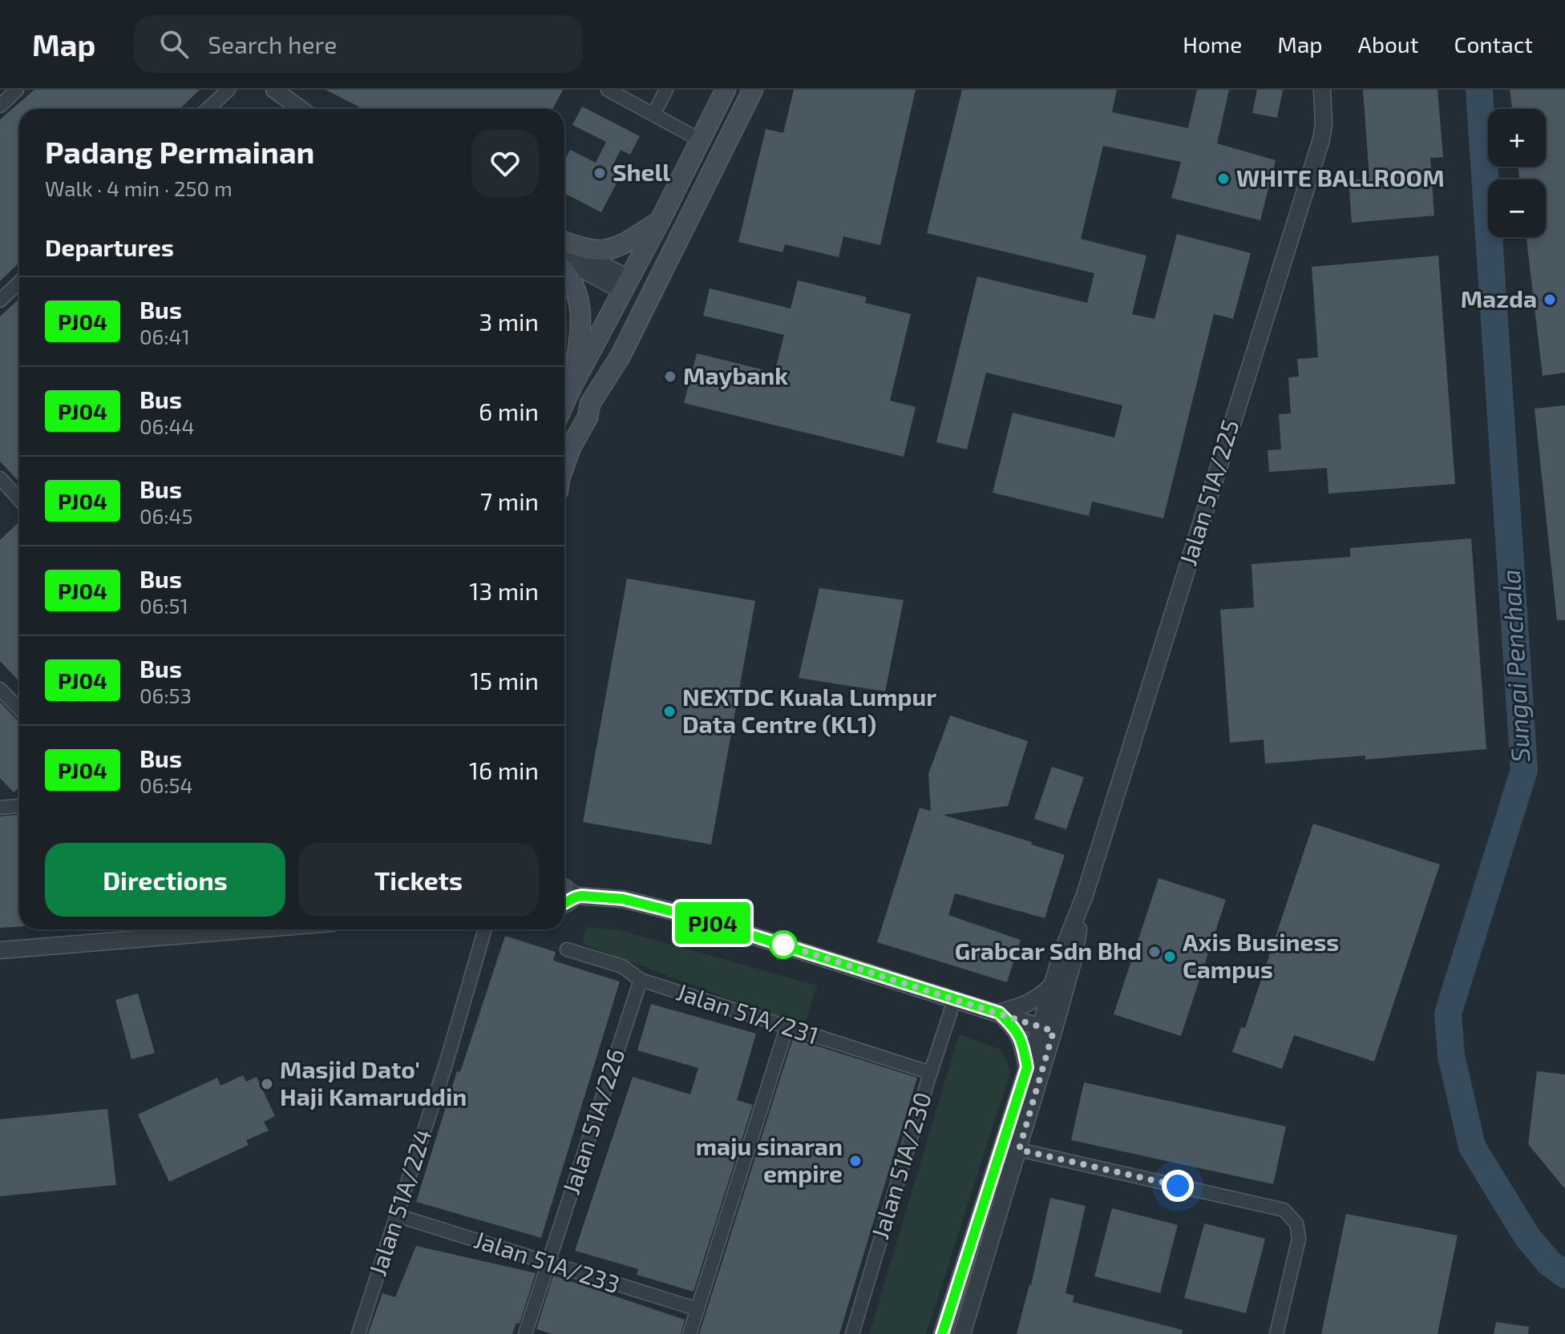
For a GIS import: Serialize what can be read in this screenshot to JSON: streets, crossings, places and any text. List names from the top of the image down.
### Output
{
  "streets": {
    "street": [
      "Jalan 51A/225",
      "Jalan 51A/231",
      "Jalan 51A/226",
      "Jalan 51A/230",
      "Jalan 51A/224",
      "Jalan 51A/233"
    ]
  },
  "crossings": [
    ["Jalan 51A/231", "Jalan 51A/226"],
    ["Jalan 51A/231", "Jalan 51A/230"],
    ["Jalan 51A/226", "Jalan 51A/233"],
    ["Jalan 51A/224", "Jalan 51A/233"]
  ],
  "water": ["Sungai Penchala"],
  "places": [
    "Shell",
    "WHITE BALLROOM",
    "Mazda",
    "Maybank",
    "NEXTDC Kuala Lumpur Data Centre (KL1)",
    "Grabcar Sdn Bhd",
    "Axis Business Campus",
    "Masjid Dato' Haji Kamaruddin",
    "maju sinaran empire"
  ],
  "lines": ["bus line PJ04"],
  "page": {
    "header": "Map",
    "search": "Search here",
    "nav": [
      "Home",
      "Map",
      "About",
      "Contact"
    ],
    "on_map": "PJ04",
    "map_buttons": ["+", "−"],
    "heading": [
      ["Padang Permainan", "Walk · 4 min · 250 m"],
      "Departures"
    ],
    "list": [
      {
        "mark": "PJ04",
        "name": "Bus",
        "note": "06:41",
        "value": "3 min"
      },
      {
        "mark": "PJ04",
        "name": "Bus",
        "note": "06:44",
        "value": "6 min"
      },
      {
        "mark": "PJ04",
        "name": "Bus",
        "note": "06:45",
        "value": "7 min"
      },
      {
        "mark": "PJ04",
        "name": "Bus",
        "note": "06:51",
        "value": "13 min"
      },
      {
        "mark": "PJ04",
        "name": "Bus",
        "note": "06:53",
        "value": "15 min"
      },
      {
        "mark": "PJ04",
        "name": "Bus",
        "note": "06:54",
        "value": "16 min"
      }
    ],
    "buttons": ["Directions", "Tickets"]
  }
}
